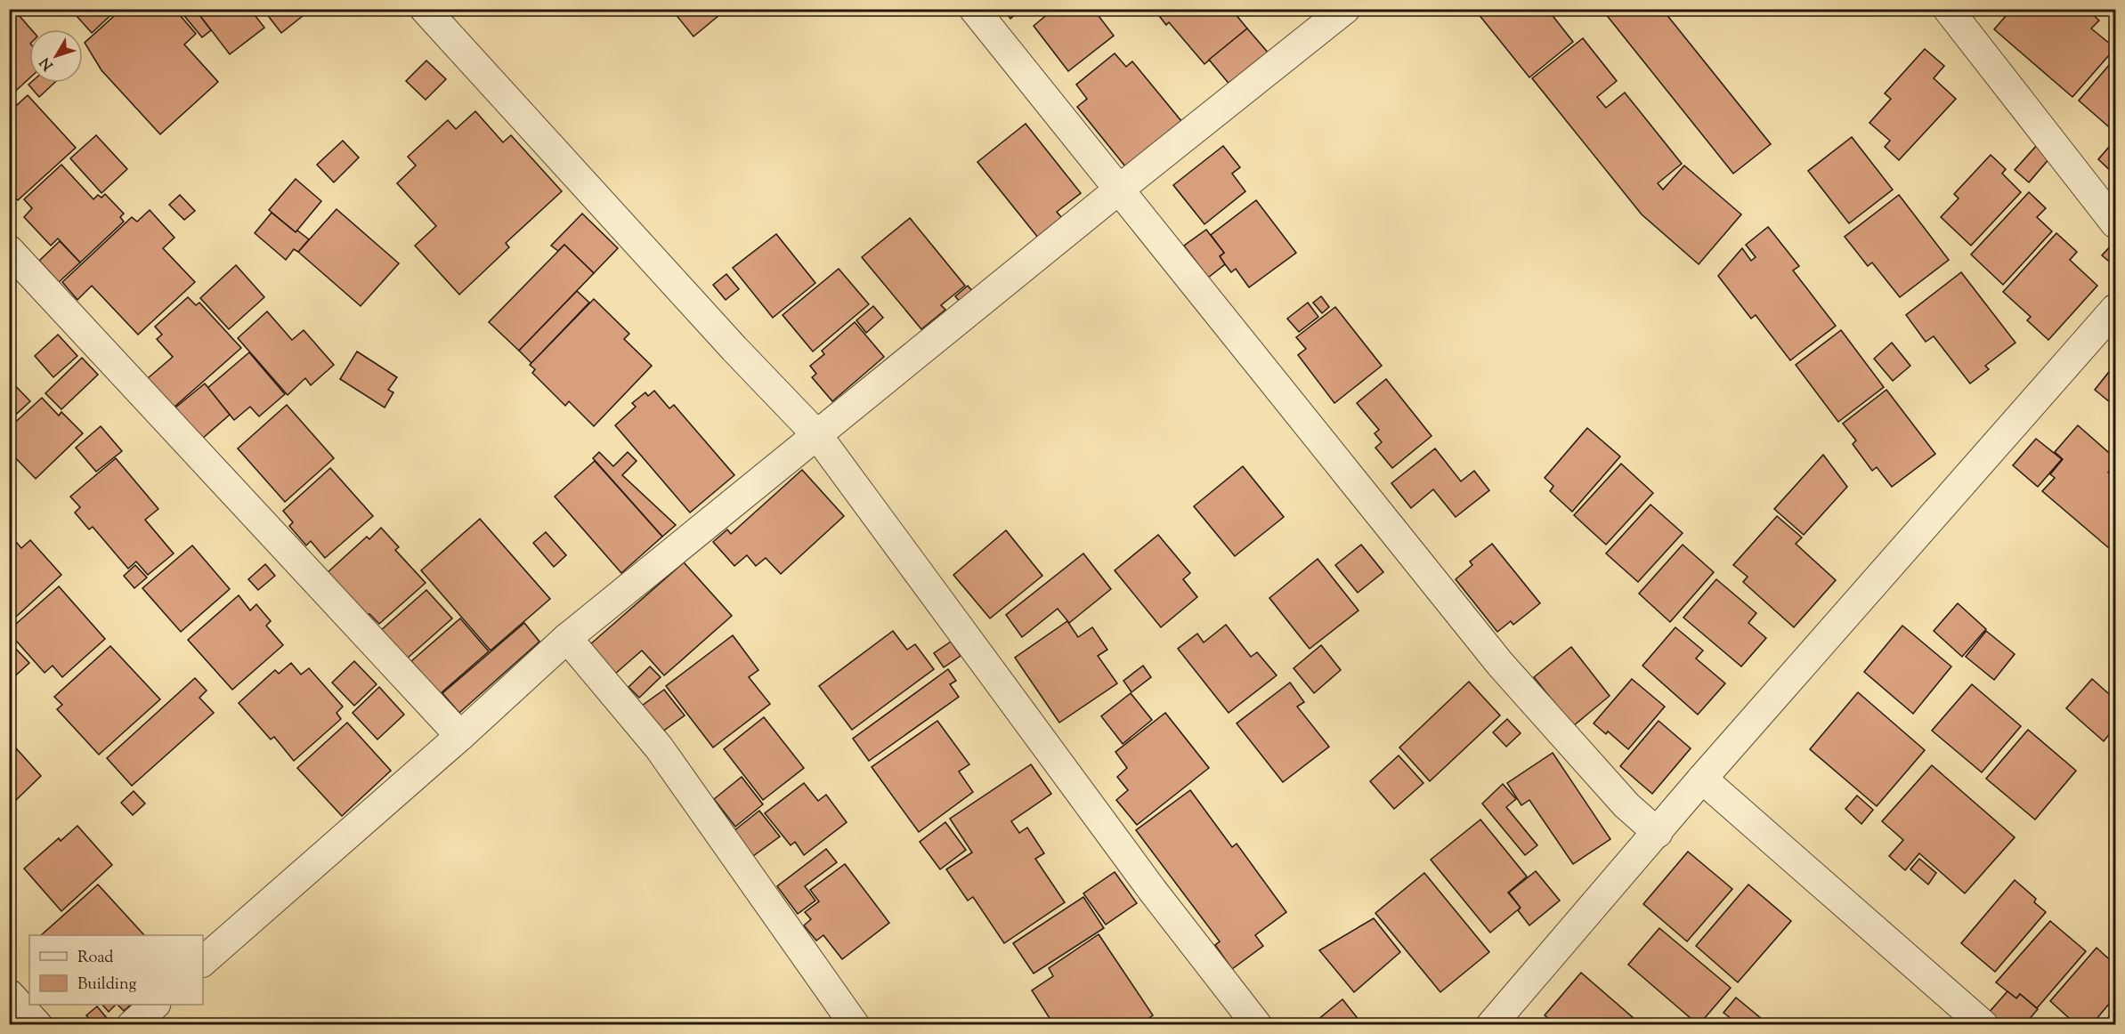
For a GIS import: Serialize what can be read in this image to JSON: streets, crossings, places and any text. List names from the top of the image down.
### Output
{
  "legend": ["Road", "Building"],
  "north": "bottom left"
}
